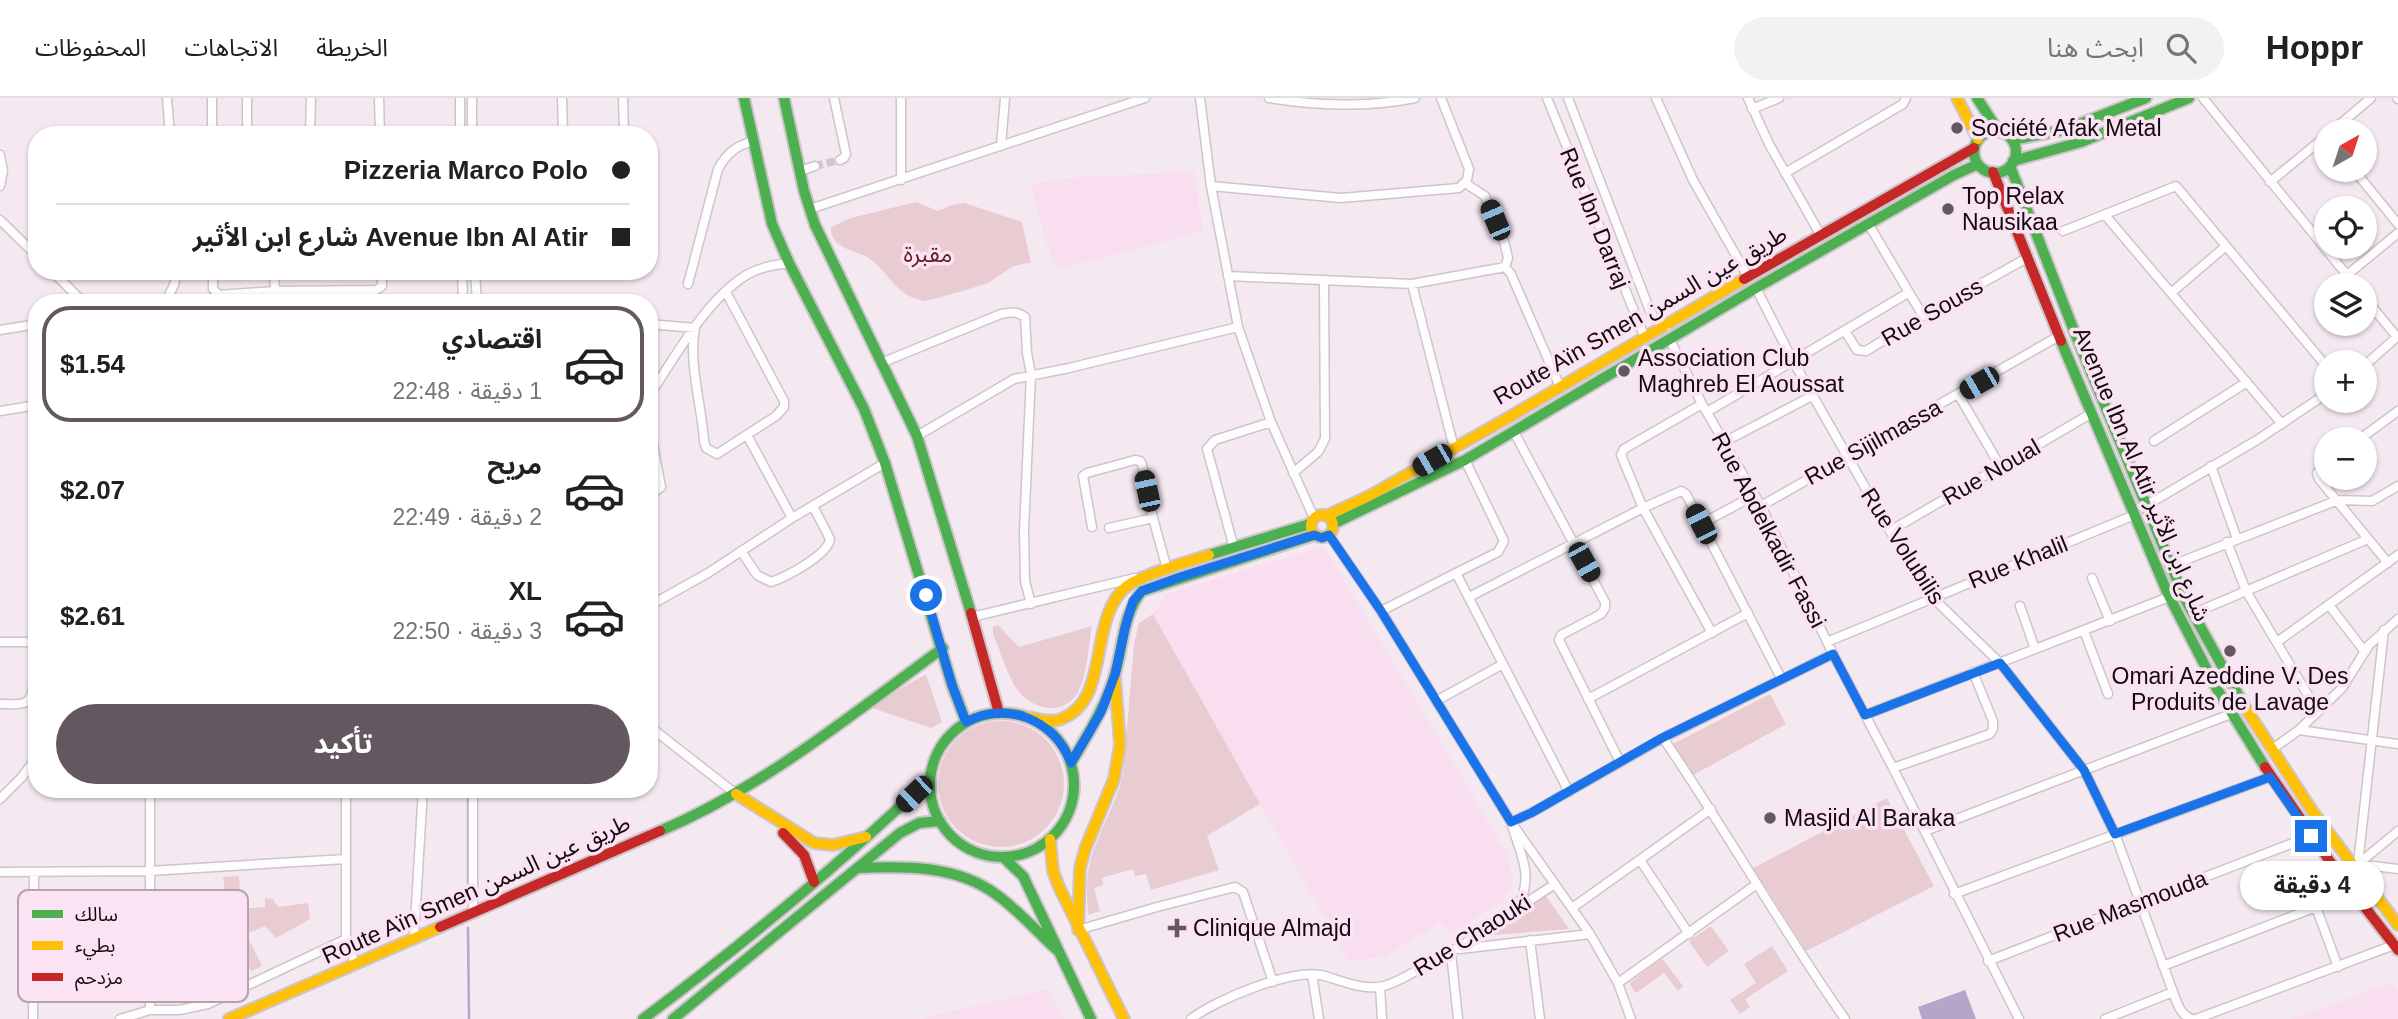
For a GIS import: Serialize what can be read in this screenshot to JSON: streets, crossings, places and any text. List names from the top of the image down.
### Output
{
  "streets": {
    "main road": ["Route Aïn Smen طريق عين السمن", "Avenue Ibn Al Atir شارع ابن الأثير"],
    "street": [
      "Rue Ibn Darraj",
      "Rue Souss",
      "Rue Sijilmassa",
      "Rue Noual",
      "Rue Abdelkadir Fassi",
      "Rue Volubilis",
      "Rue Khalil",
      "Rue Masmouda",
      "Rue Chaouki"
    ]
  },
  "crossings": [
    ["Rue Ibn Darraj", "Route Aïn Smen طريق عين السمن"],
    ["Rue Souss", "Avenue Ibn Al Atir شارع ابن الأثير"],
    ["Rue Souss", "Rue Abdelkadir Fassi"],
    ["Rue Souss", "Rue Volubilis"],
    ["Route Aïn Smen طريق عين السمن", "Avenue Ibn Al Atir شارع ابن الأثير"],
    ["Route Aïn Smen طريق عين السمن", "Rue Abdelkadir Fassi"],
    ["Route Aïn Smen طريق عين السمن", "Rue Volubilis"],
    ["Rue Sijilmassa", "Avenue Ibn Al Atir شارع ابن الأثير"],
    ["Rue Sijilmassa", "Rue Abdelkadir Fassi"],
    ["Rue Sijilmassa", "Rue Volubilis"],
    ["Rue Noual", "Avenue Ibn Al Atir شارع ابن الأثير"],
    ["Rue Noual", "Rue Volubilis"],
    ["Avenue Ibn Al Atir شارع ابن الأثير", "Rue Khalil"],
    ["Avenue Ibn Al Atir شارع ابن الأثير", "Rue Masmouda"],
    ["Rue Abdelkadir Fassi", "Rue Khalil"],
    ["Rue Abdelkadir Fassi", "Rue Masmouda"],
    ["Rue Volubilis", "Rue Khalil"],
    ["Rue Volubilis", "Rue Masmouda"]
  ],
  "parks": ["مقبرة"],
  "places": {
    "other": [
      "Société Afak Metal",
      "Top Relax Nausikaa",
      "Association Club Maghreb El Aoussat",
      "Omari Azeddine V. Des Produits de Lavage",
      "Masjid Al Baraka"
    ],
    "health": ["Clinique Almajd"]
  },
  "legend": ["سالك", "بطيء", "مزدحم"],
  "north": "top right",
  "page": {
    "header": "Hoppr",
    "search": "ابحث هنا",
    "nav": ["الخريطة", "الاتجاهات", "المحفوظات"],
    "map_buttons": ["+", "−"],
    "banner": ["Pizzeria Marco Polo", "Avenue Ibn Al Atir شارع ابن الأثير"],
    "list": [
      {
        "name": "اقتصادي",
        "note": "1 دقيقة · 22:48",
        "value": "$1.54"
      },
      {
        "name": "مريح",
        "note": "2 دقيقة · 22:49",
        "value": "$2.07"
      },
      {
        "name": "XL",
        "note": "3 دقيقة · 22:50",
        "value": "$2.61"
      }
    ],
    "buttons": "تأكيد",
    "bubble": "4 دقيقة"
  }
}
